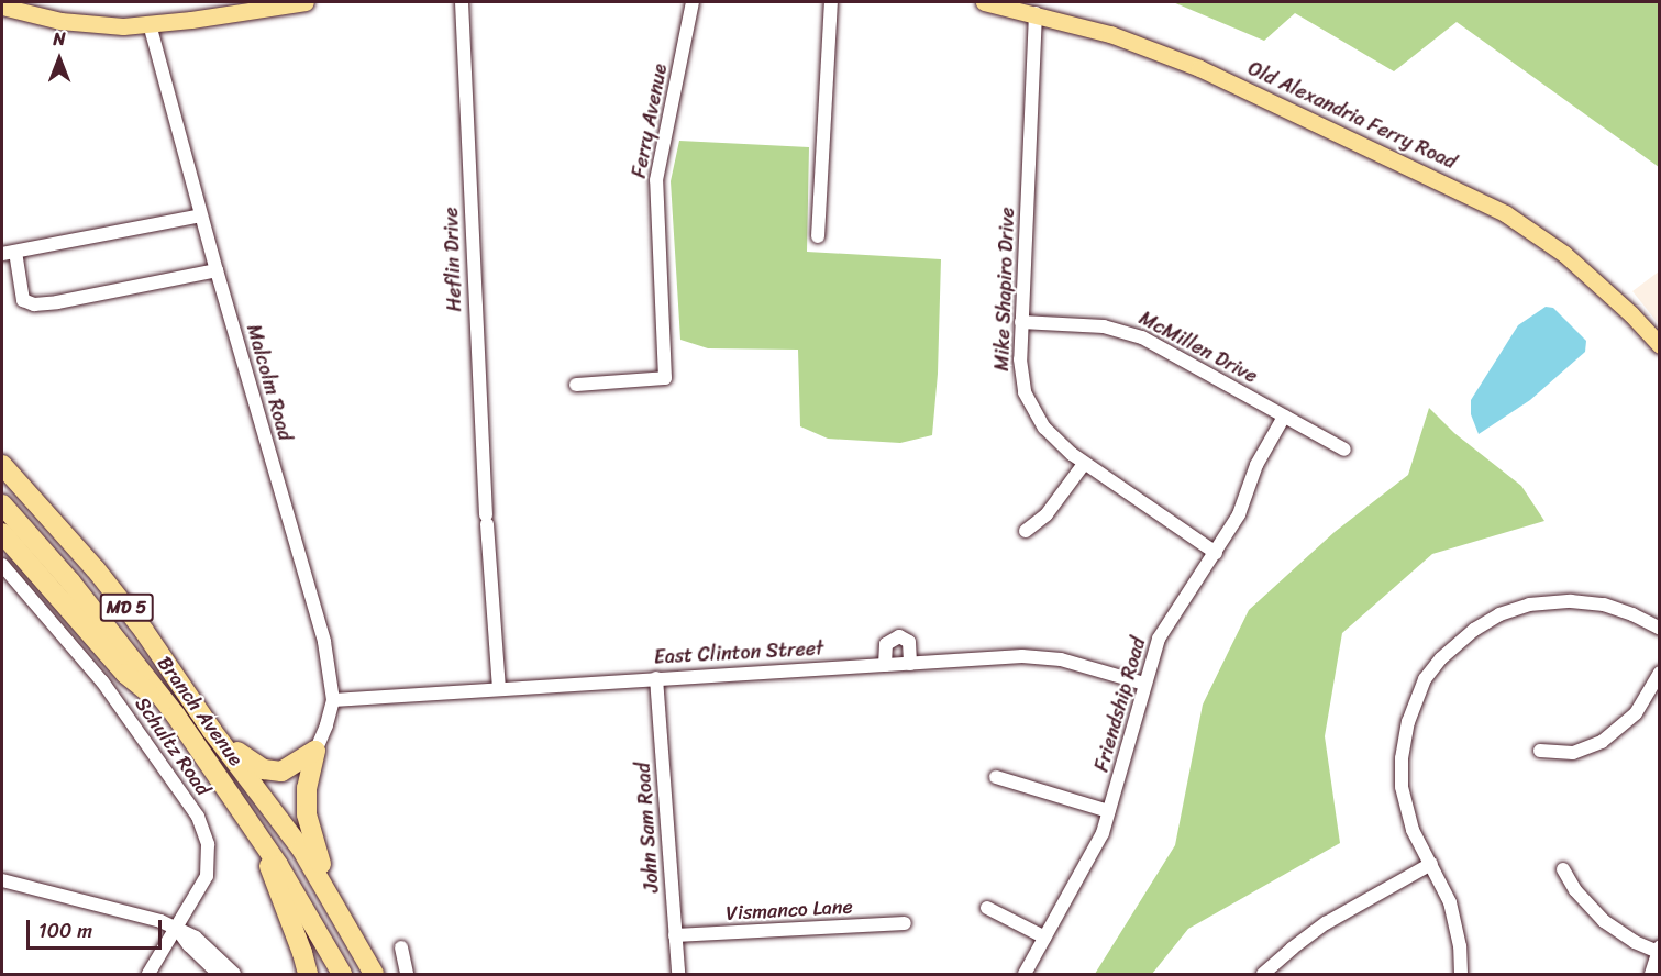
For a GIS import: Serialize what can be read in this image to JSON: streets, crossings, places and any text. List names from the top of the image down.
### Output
{
  "streets": {
    "highway": ["MD 5", "Branch Avenue"],
    "main road": ["Old Alexandria Ferry Road"],
    "street": [
      "Ferry Avenue",
      "Heflin Drive",
      "Mike Shapiro Drive",
      "McMillen Drive",
      "Malcolm Road",
      "East Clinton Street",
      "Friendship Road",
      "Schultz Road",
      "John Sam Road",
      "Vismanco Lane"
    ]
  },
  "crossings": [
    ["Old Alexandria Ferry Road", "Mike Shapiro Drive"],
    ["Heflin Drive", "East Clinton Street"],
    ["Mike Shapiro Drive", "McMillen Drive"],
    ["Mike Shapiro Drive", "Friendship Road"],
    ["McMillen Drive", "Friendship Road"],
    ["Malcolm Road", "East Clinton Street"],
    ["East Clinton Street", "Friendship Road"],
    ["East Clinton Street", "John Sam Road"],
    ["John Sam Road", "Vismanco Lane"]
  ],
  "scale_bar": "100 m",
  "north": "top"
}
